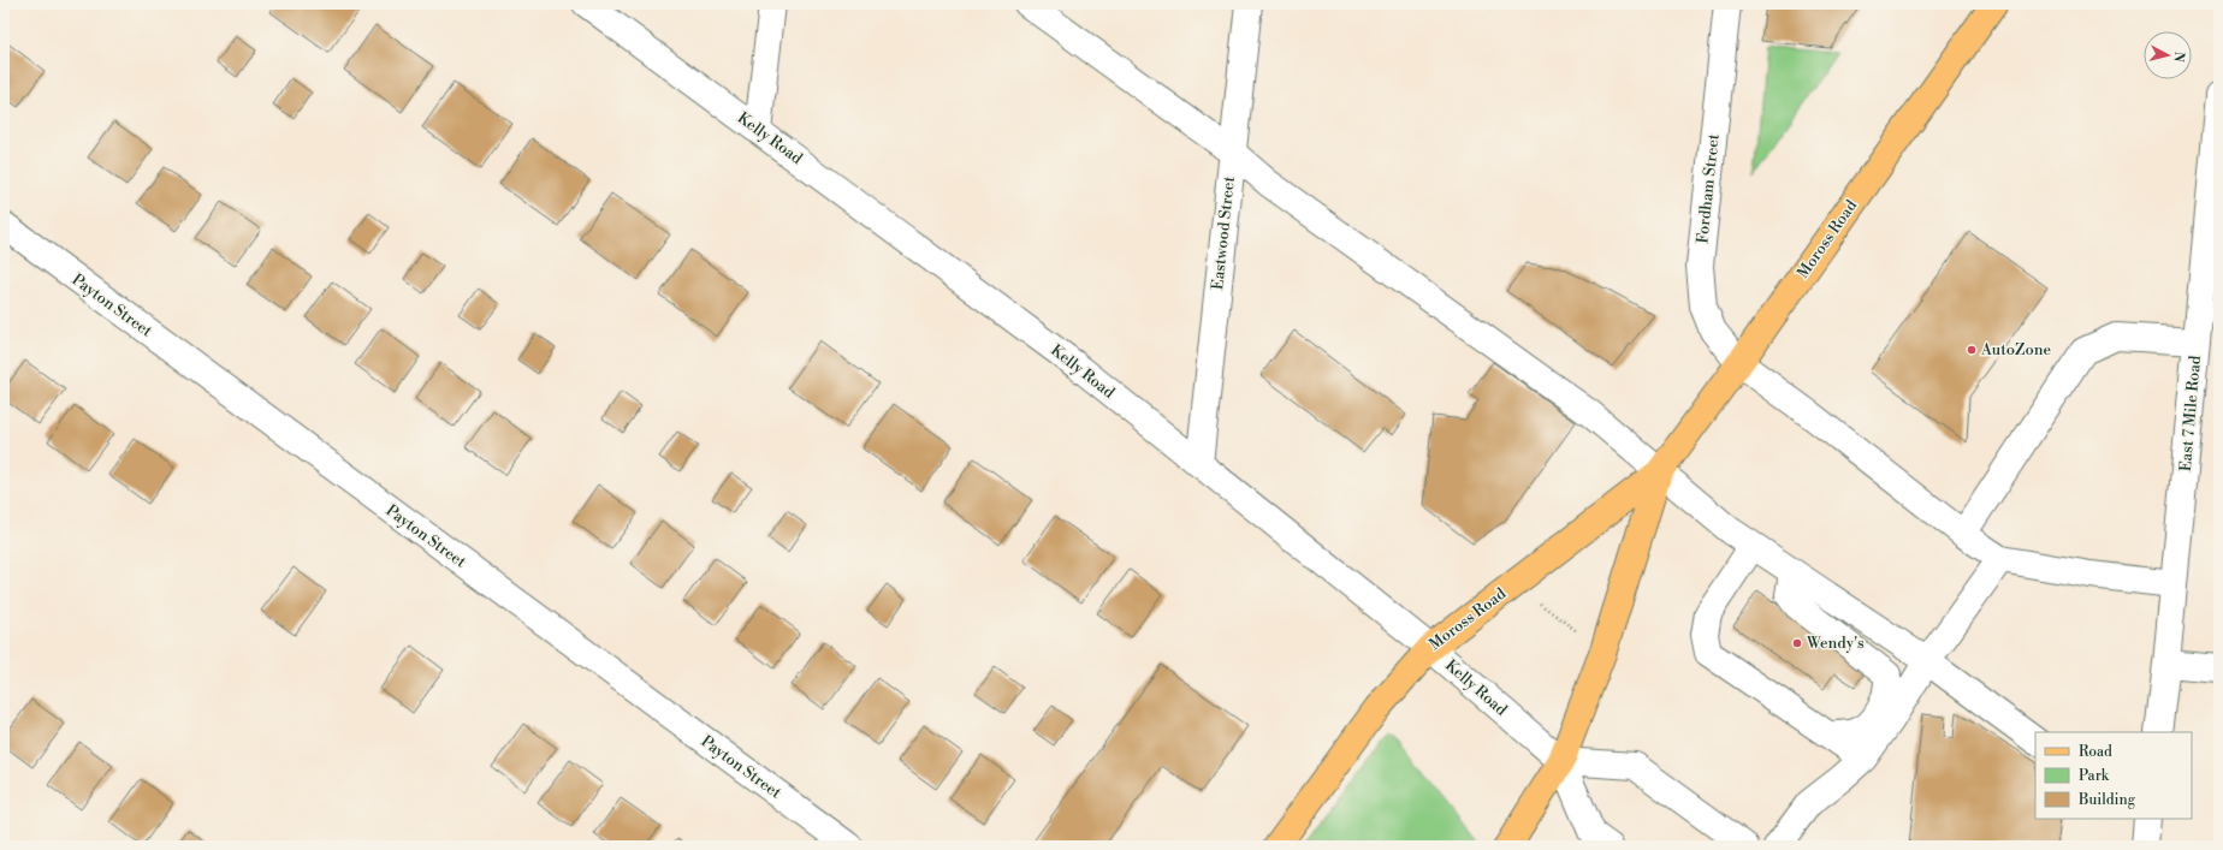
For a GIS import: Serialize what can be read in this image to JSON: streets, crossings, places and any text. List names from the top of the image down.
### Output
{
  "streets": {
    "main road": ["Moross Road"],
    "street": [
      "Kelly Road",
      "Fordham Street",
      "Eastwood Street",
      "Payton Street",
      "East 7 Mile Road"
    ]
  },
  "crossings": [
    ["Kelly Road", "Eastwood Street"],
    ["Kelly Road", "Moross Road"],
    ["Fordham Street", "Moross Road"]
  ],
  "places": ["AutoZone", "Wendy's"],
  "legend": ["Road", "Park", "Building"],
  "north": "right"
}
